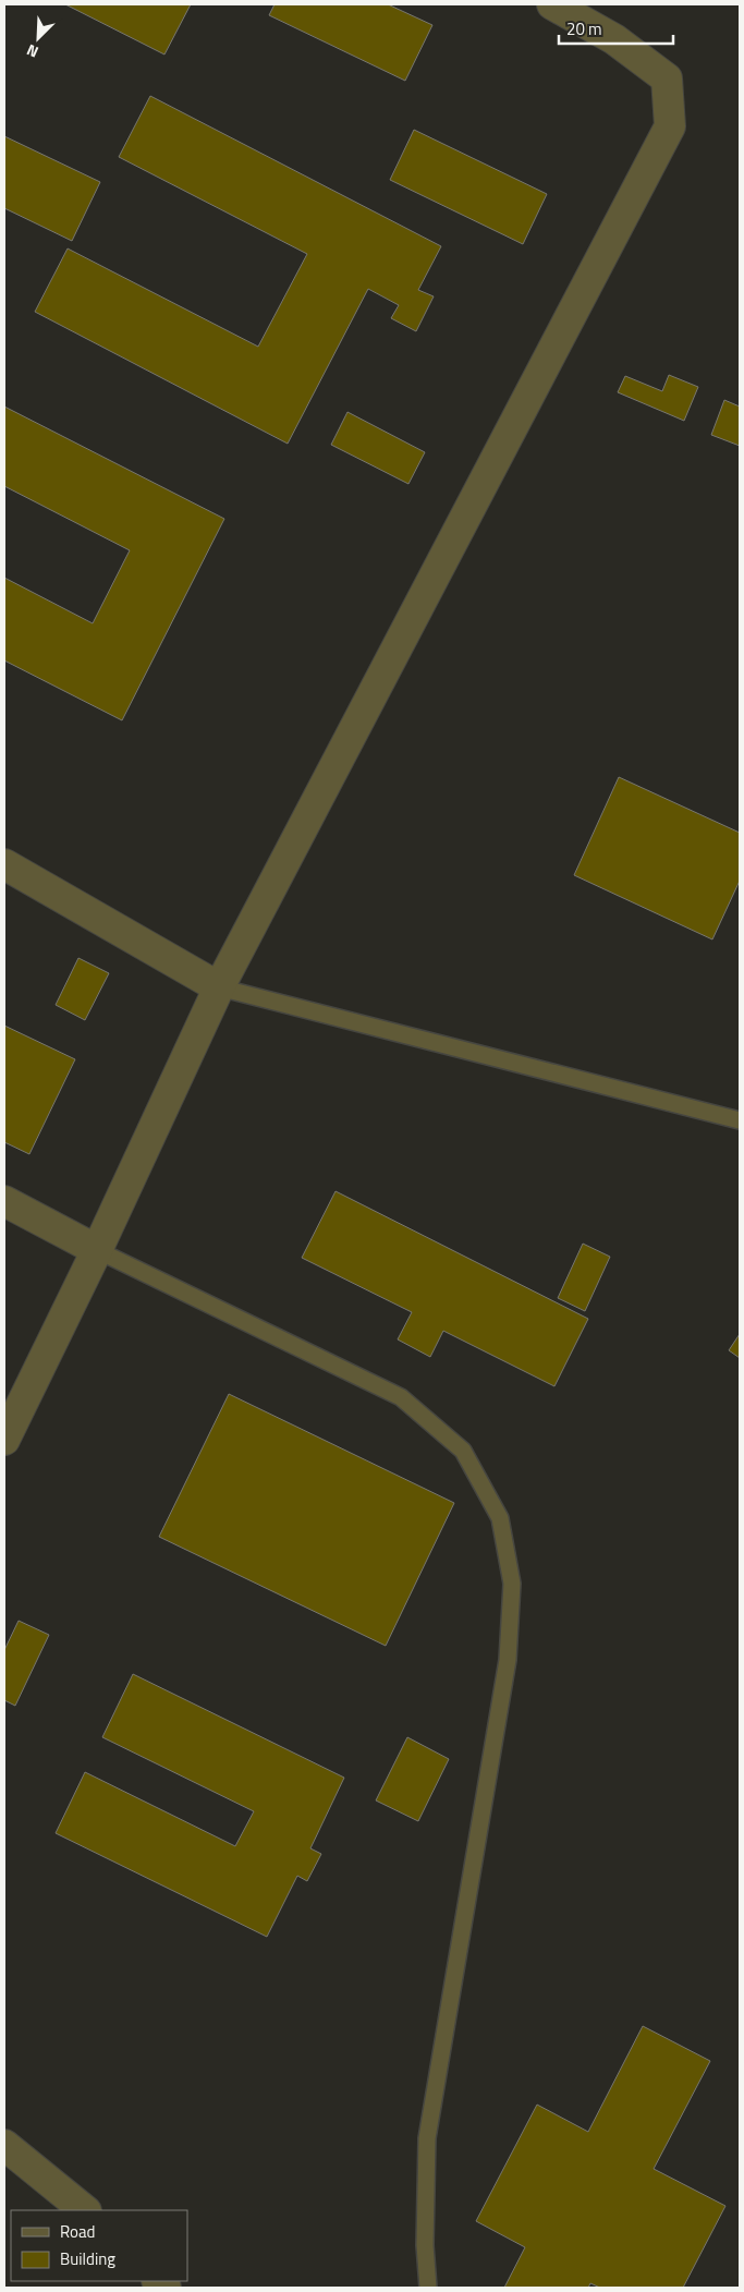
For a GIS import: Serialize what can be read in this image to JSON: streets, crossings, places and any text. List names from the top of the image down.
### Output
{
  "legend": ["Road", "Building"],
  "scale_bar": "20 m",
  "north": "bottom left"
}
